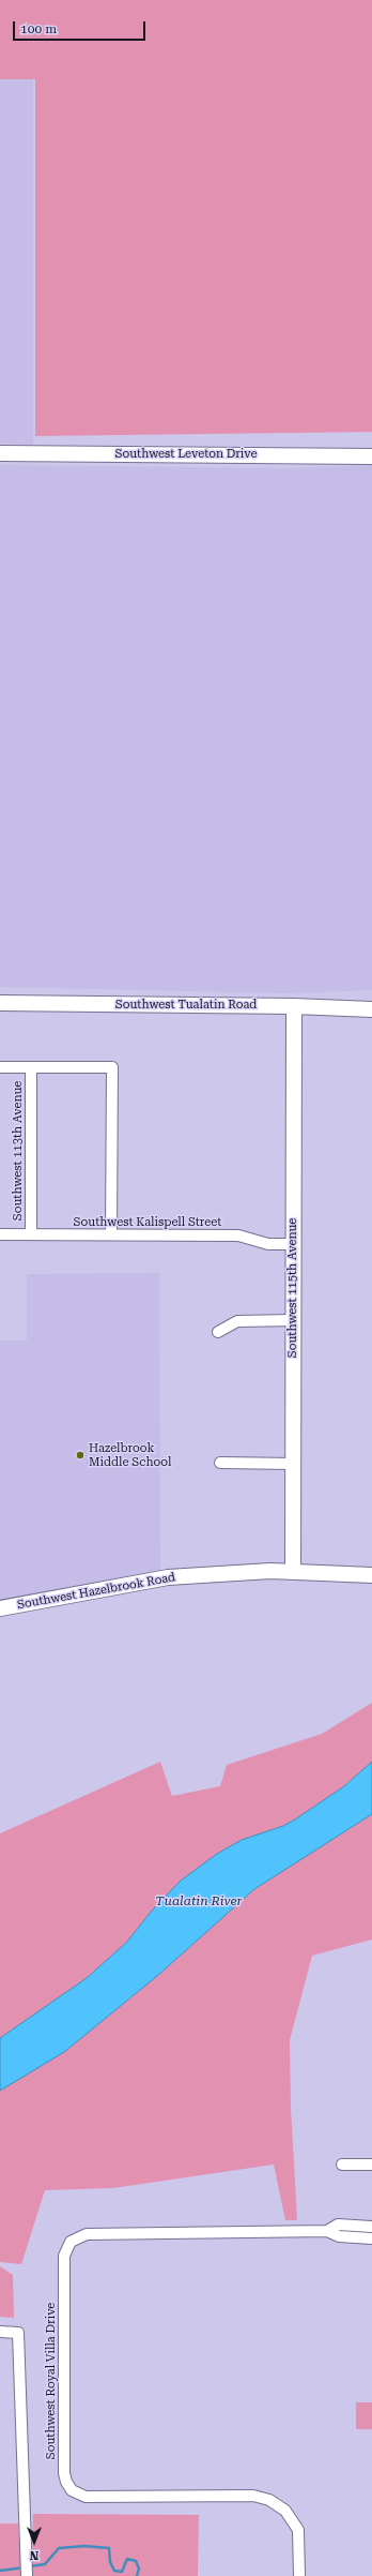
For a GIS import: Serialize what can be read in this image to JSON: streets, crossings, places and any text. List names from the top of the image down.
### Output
{
  "streets": {
    "street": [
      "Southwest Leveton Drive",
      "Southwest Tualatin Road",
      "Southwest 113th Avenue",
      "Southwest Kalispell Street",
      "Southwest 115th Avenue",
      "Southwest Hazelbrook Road",
      "Southwest Royal Villa Drive"
    ]
  },
  "crossings": [
    ["Southwest Tualatin Road", "Southwest 115th Avenue"],
    ["Southwest 113th Avenue", "Southwest Kalispell Street"],
    ["Southwest Kalispell Street", "Southwest 115th Avenue"],
    ["Southwest 115th Avenue", "Southwest Hazelbrook Road"]
  ],
  "water": ["Tualatin River"],
  "places": ["Hazelbrook Middle School"],
  "scale_bar": "100 m",
  "north": "bottom"
}
